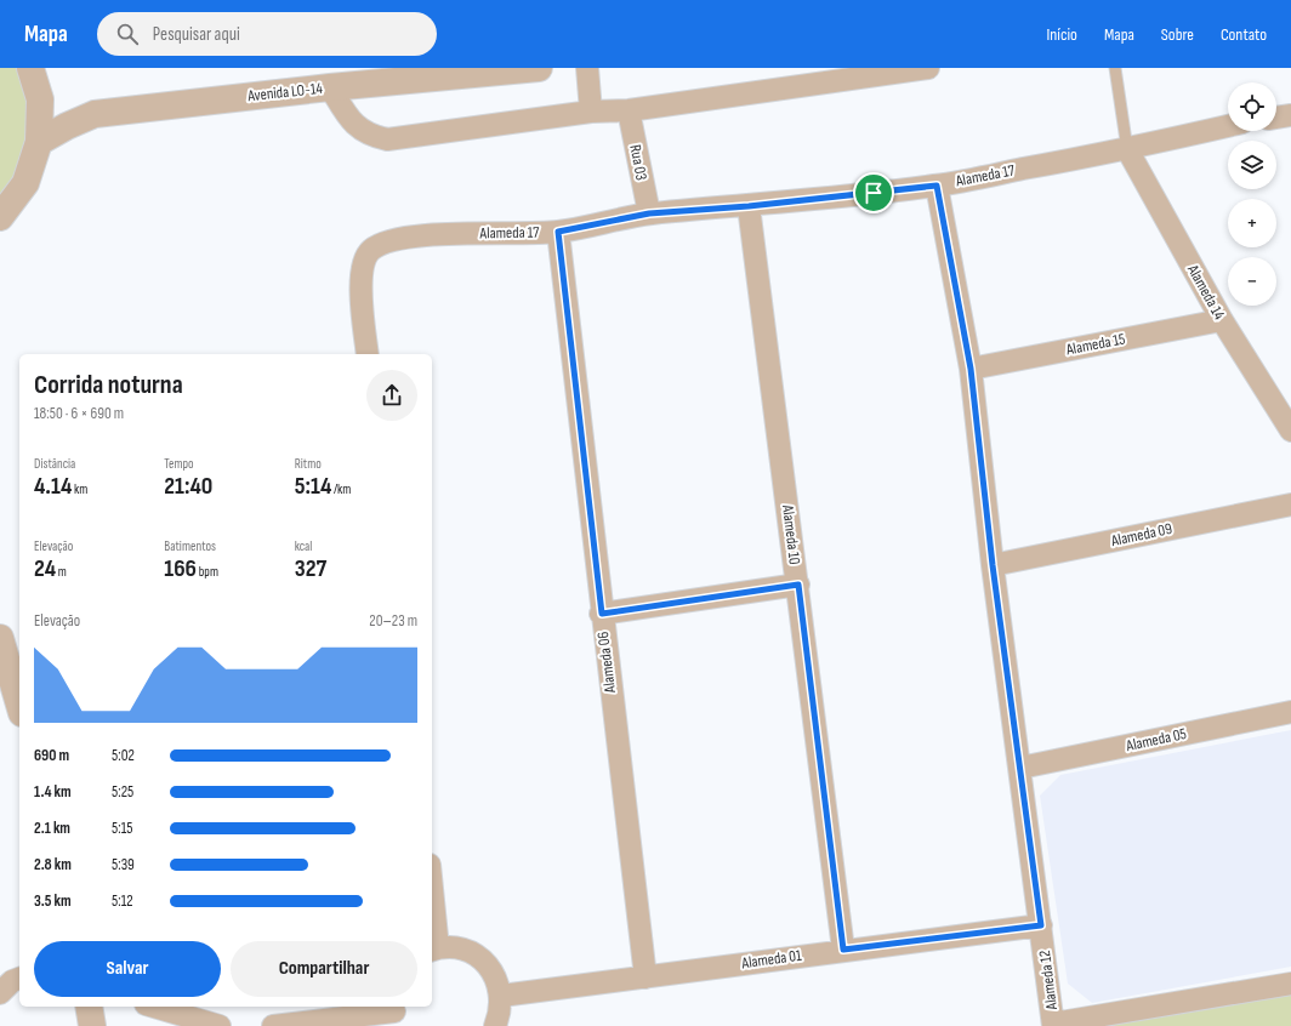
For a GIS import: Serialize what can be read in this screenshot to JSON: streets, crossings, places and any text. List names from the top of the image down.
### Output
{
  "streets": {
    "street": [
      "Avenida LO-14",
      "Rua 03",
      "Alameda 17",
      "Alameda 14",
      "Alameda 15",
      "Alameda 10",
      "Alameda 09",
      "Alameda 06",
      "Alameda 05",
      "Alameda 01",
      "Alameda 12"
    ]
  },
  "crossings": [
    ["Rua 03", "Alameda 17"],
    ["Alameda 17", "Alameda 14"],
    ["Alameda 17", "Alameda 10"],
    ["Alameda 17", "Alameda 06"],
    ["Alameda 17", "Alameda 12"],
    ["Alameda 14", "Alameda 15"],
    ["Alameda 15", "Alameda 12"],
    ["Alameda 10", "Alameda 01"],
    ["Alameda 09", "Alameda 12"],
    ["Alameda 06", "Alameda 01"],
    ["Alameda 05", "Alameda 12"],
    ["Alameda 01", "Alameda 12"]
  ],
  "page": {
    "header": "Mapa",
    "search": "Pesquisar aqui",
    "nav": [
      "Início",
      "Mapa",
      "Sobre",
      "Contato"
    ],
    "map_buttons": ["+", "−"],
    "heading": ["Corrida noturna", "18:50 · 6 × 690 m"],
    "stats": [
      ["Distância", "4.14 km"],
      ["Tempo", "21:40"],
      ["Ritmo", "5:14 /km"],
      ["Elevação", "24 m"],
      ["Batimentos", "166 bpm"],
      ["kcal", "327"]
    ],
    "chart": ["Elevação", "20–23 m"],
    "list": [
      {
        "name": "690 m",
        "note": "5:02"
      },
      {
        "name": "1.4 km",
        "note": "5:25"
      },
      {
        "name": "2.1 km",
        "note": "5:15"
      },
      {
        "name": "2.8 km",
        "note": "5:39"
      },
      {
        "name": "3.5 km",
        "note": "5:12"
      }
    ],
    "buttons": ["Salvar", "Compartilhar"]
  }
}
